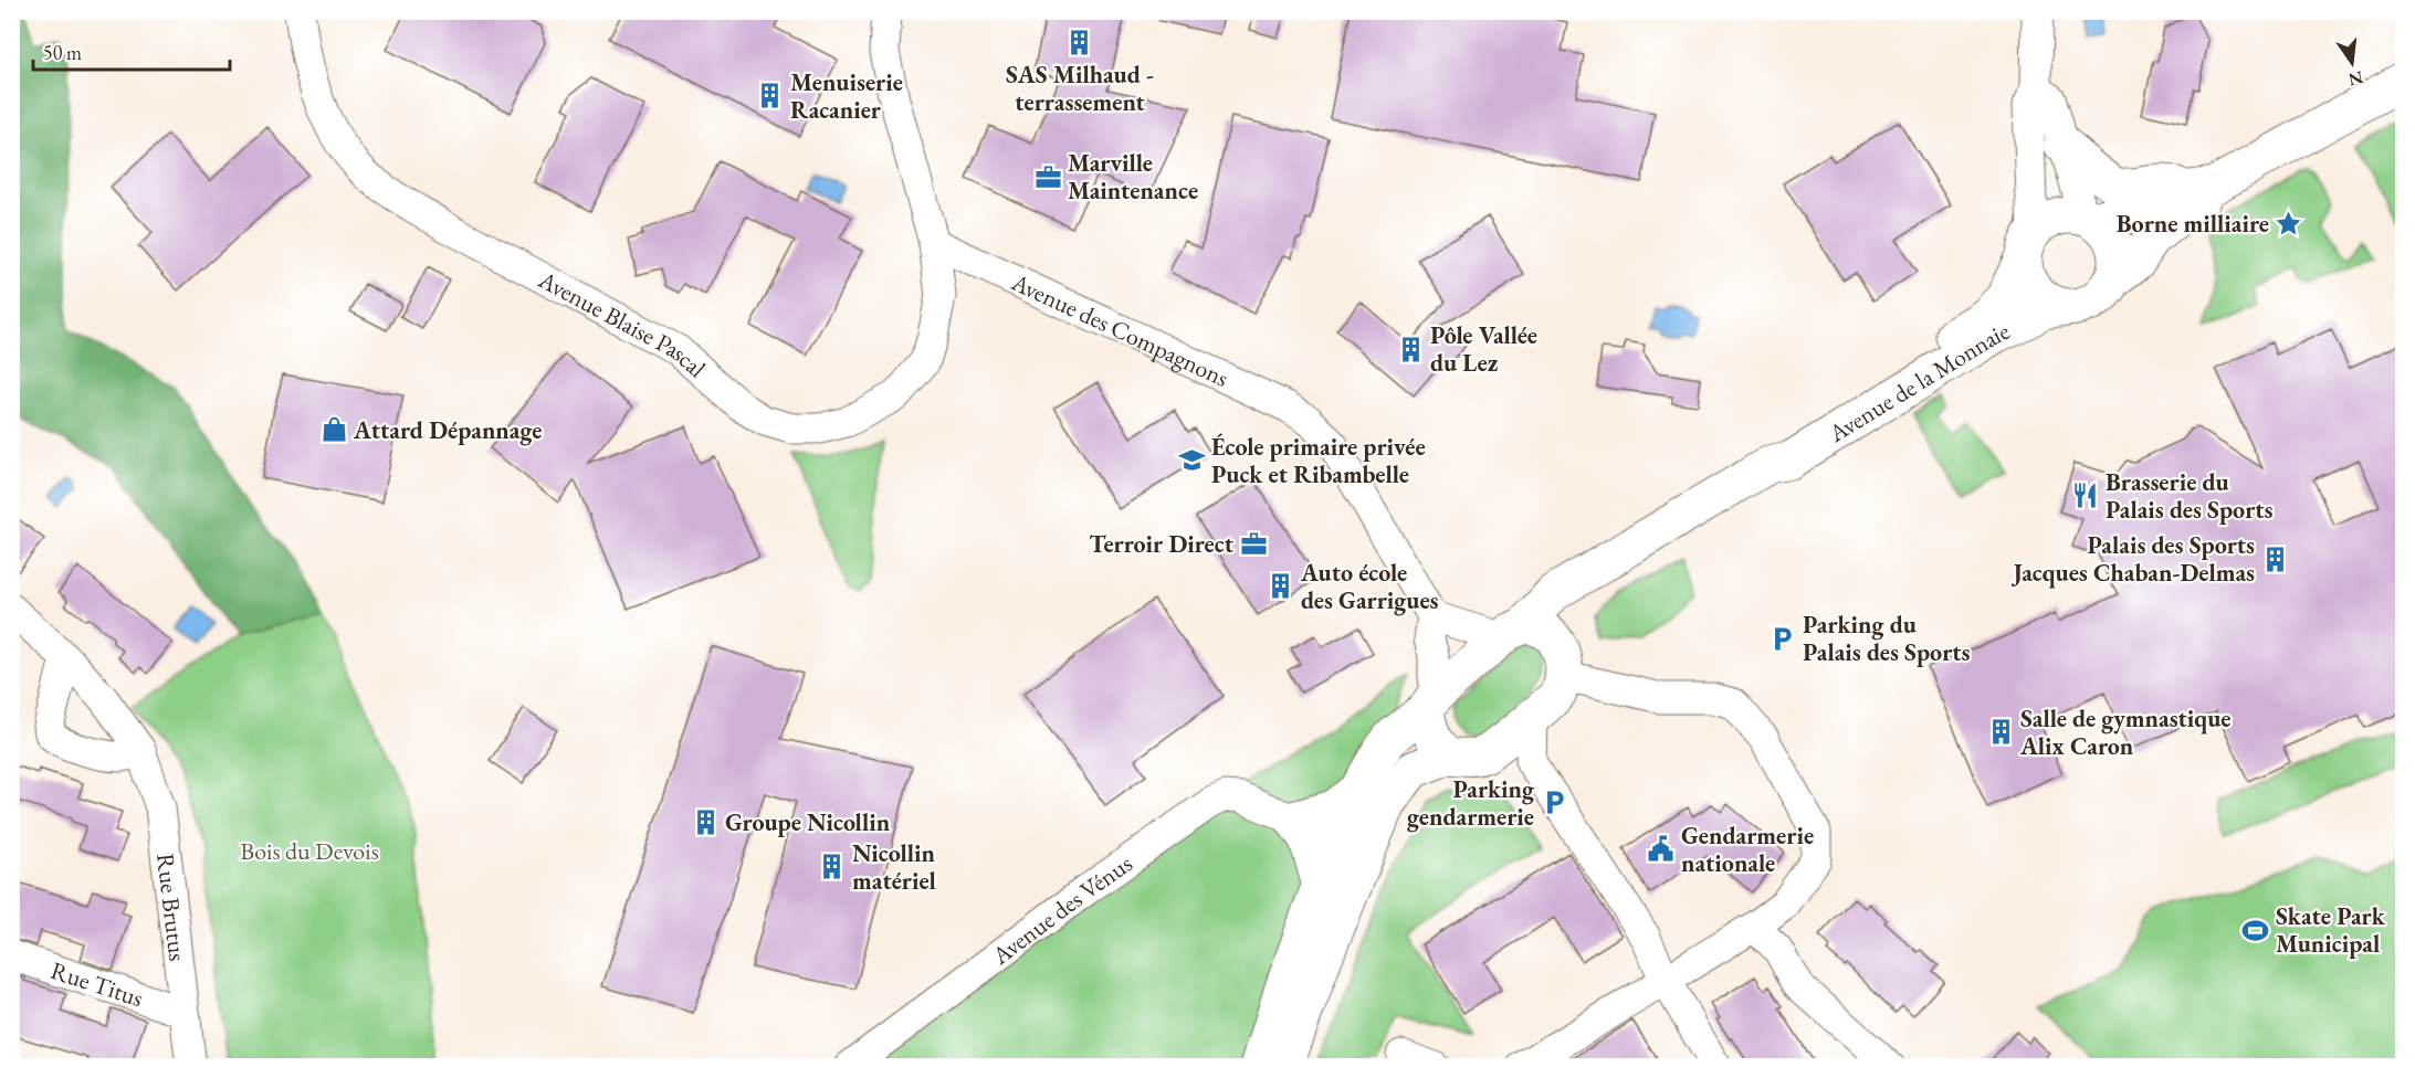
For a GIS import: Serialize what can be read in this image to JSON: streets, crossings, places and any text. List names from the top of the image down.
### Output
{
  "streets": {
    "street": [
      "Avenue Blaise Pascal",
      "Avenue des Compagnons",
      "Avenue de la Monnaie",
      "Rue Brutus",
      "Avenue des Vénus",
      "Rue Titus"
    ]
  },
  "crossings": [
    ["Avenue Blaise Pascal", "Avenue des Compagnons"],
    ["Avenue de la Monnaie", "Avenue des Vénus"],
    ["Rue Brutus", "Rue Titus"]
  ],
  "parks": ["Bois du Devois"],
  "places": {
    "building": [
      "SAS Milhaud - terrassement",
      "Menuiserie Racanier",
      "Pôle Vallée du Lez",
      "Palais des Sports Jacques Chaban-Delmas",
      "Auto école des Garrigues",
      "Salle de gymnastique Alix Caron",
      "Groupe Nicollin",
      "Nicollin matériel"
    ],
    "office": ["Marville Maintenance", "Terroir Direct"],
    "place": ["Borne milliaire"],
    "shop": ["Attard Dépannage"],
    "school or university": ["École primaire privée Puck et Ribambelle"],
    "restaurant": ["Brasserie du Palais des Sports"],
    "parking": ["Parking du Palais des Sports", "Parking gendarmerie"],
    "public building": ["Gendarmerie nationale"],
    "sports": ["Skate Park Municipal"]
  },
  "scale_bar": "50 m",
  "north": "bottom"
}
